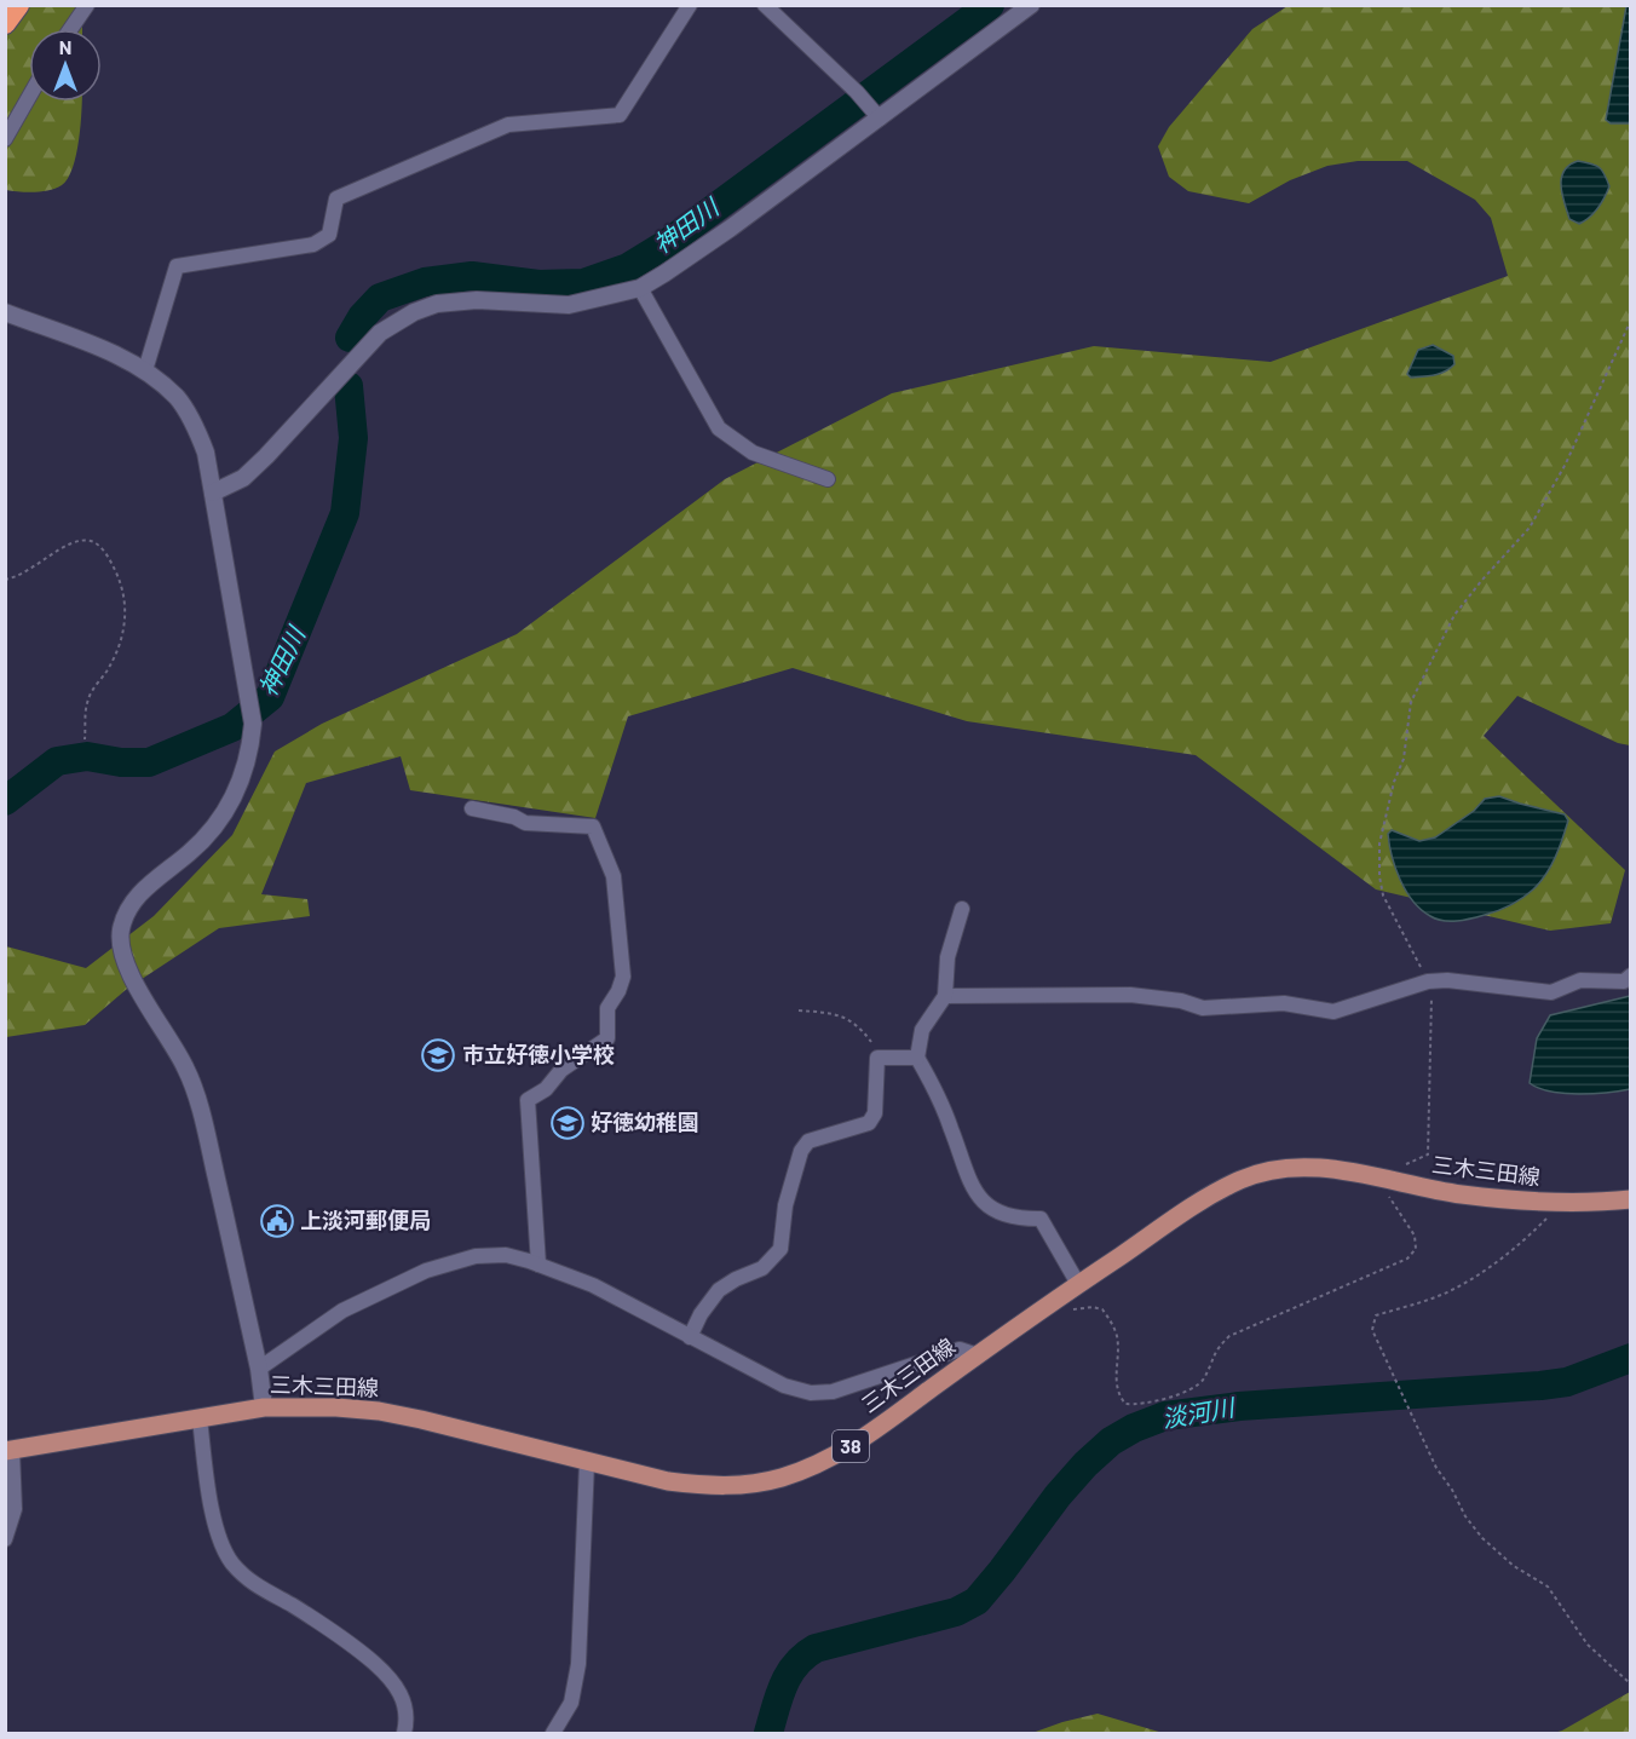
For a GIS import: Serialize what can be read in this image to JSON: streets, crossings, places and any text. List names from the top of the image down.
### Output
{
  "streets": {
    "main road": ["三木三田線", "38"]
  },
  "water": ["神田川", "淡河川"],
  "places": {
    "school or university": ["市立好徳小学校", "好徳幼稚園"],
    "public building": ["上淡河郵便局"]
  },
  "north": "top"
}
